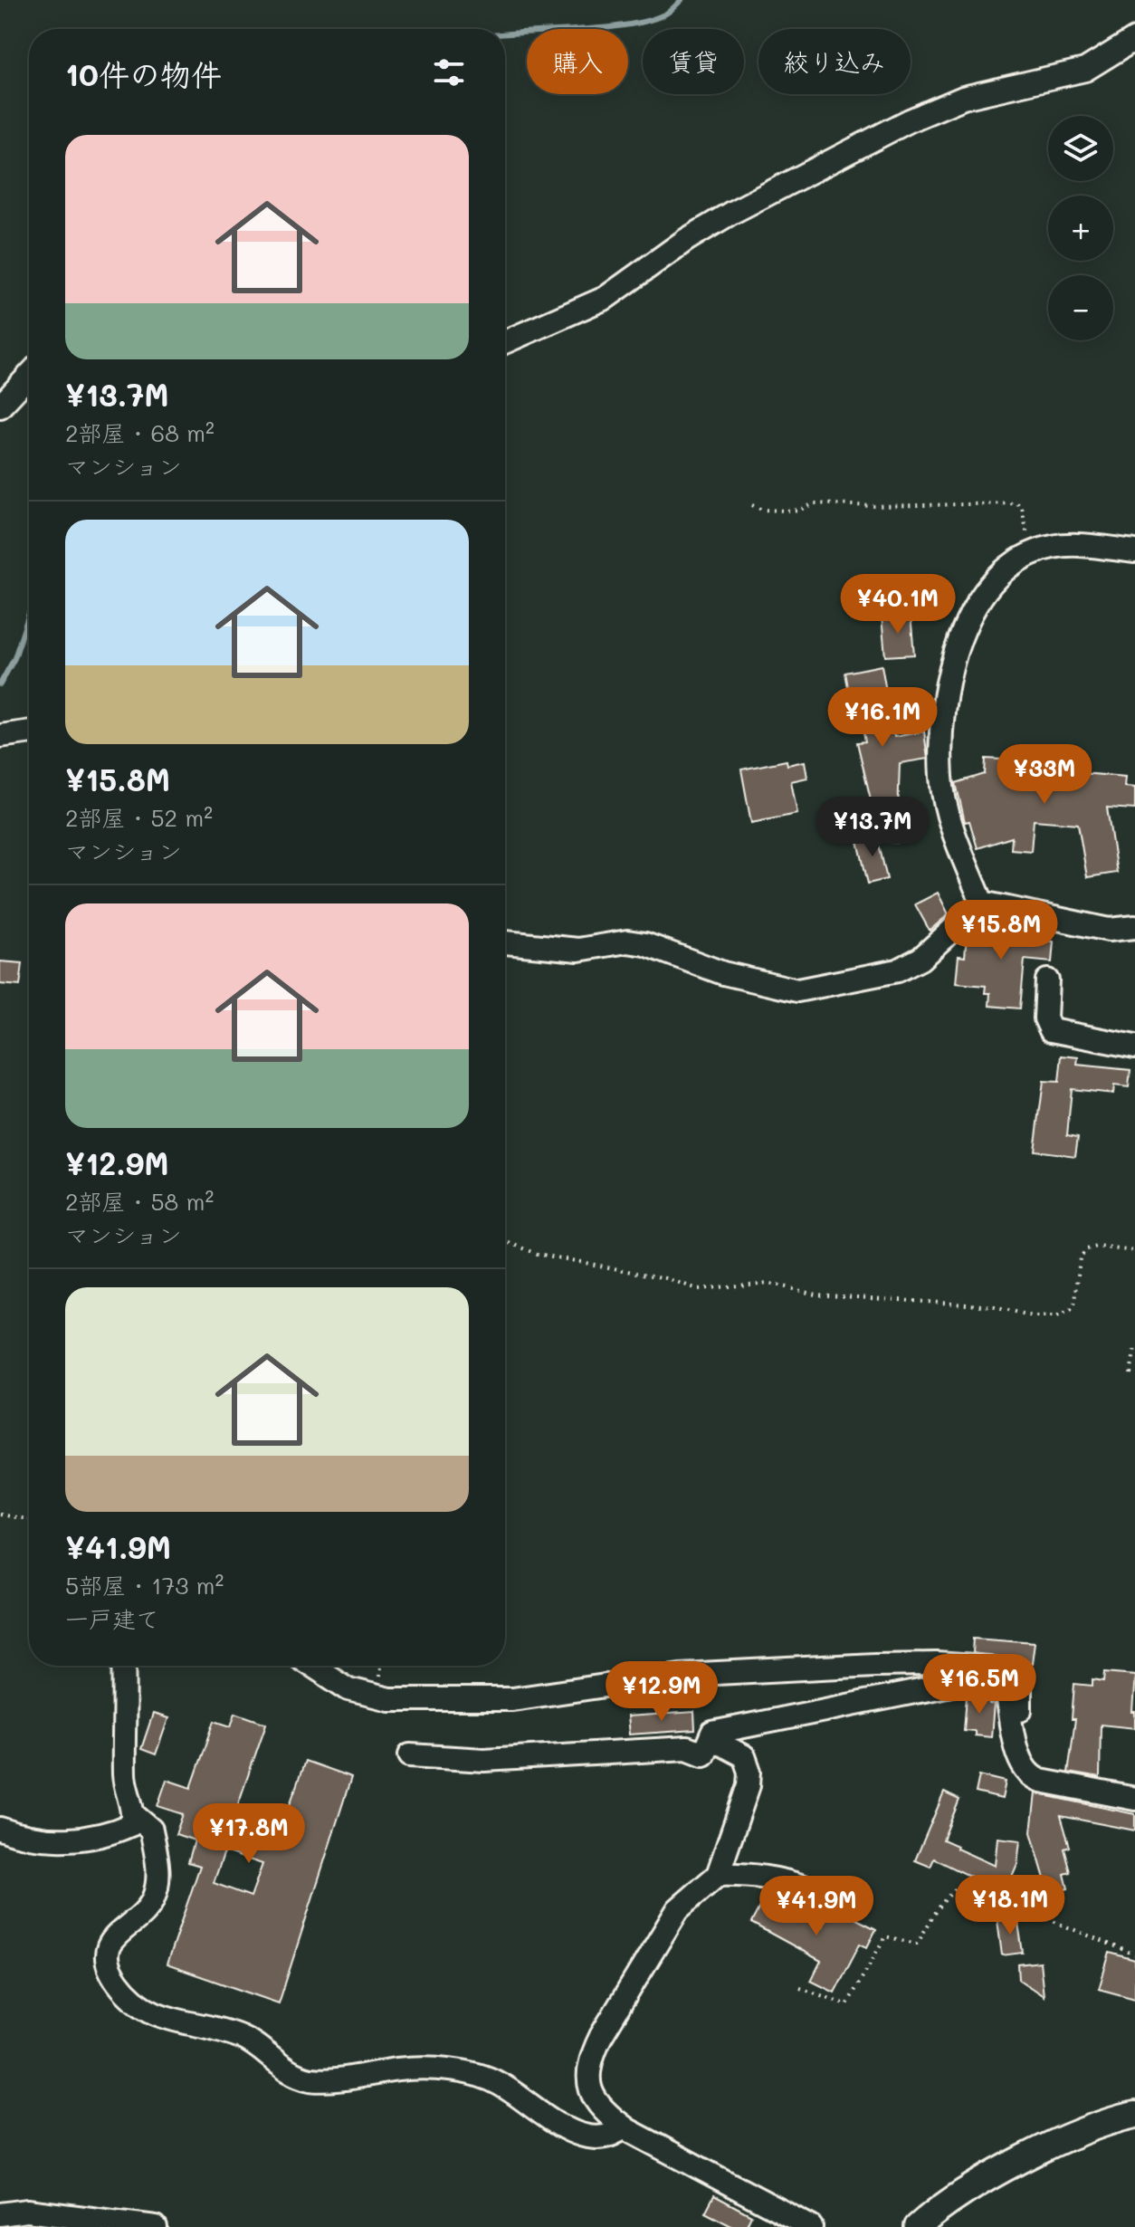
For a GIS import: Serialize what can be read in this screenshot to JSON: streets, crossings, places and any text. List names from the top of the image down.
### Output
{
  "page": {
    "chip": ["購入", "賃貸", "絞り込み"],
    "heading": "10件の物件",
    "map_buttons": ["+", "−"],
    "list": [
      {
        "name": "¥13.7M",
        "note": "2部屋 · 68 m² · マンション"
      },
      {
        "name": "¥15.8M",
        "note": "2部屋 · 52 m² · マンション"
      },
      {
        "name": "¥12.9M",
        "note": "2部屋 · 58 m² · マンション"
      },
      {
        "name": "¥41.9M",
        "note": "5部屋 · 173 m² · 一戸建て"
      }
    ],
    "price": [
      "¥40.1M",
      "¥16.1M",
      "¥33M",
      "¥13.7M",
      "¥15.8M",
      "¥16.5M",
      "¥12.9M",
      "¥17.8M",
      "¥18.1M",
      "¥41.9M"
    ]
  }
}
